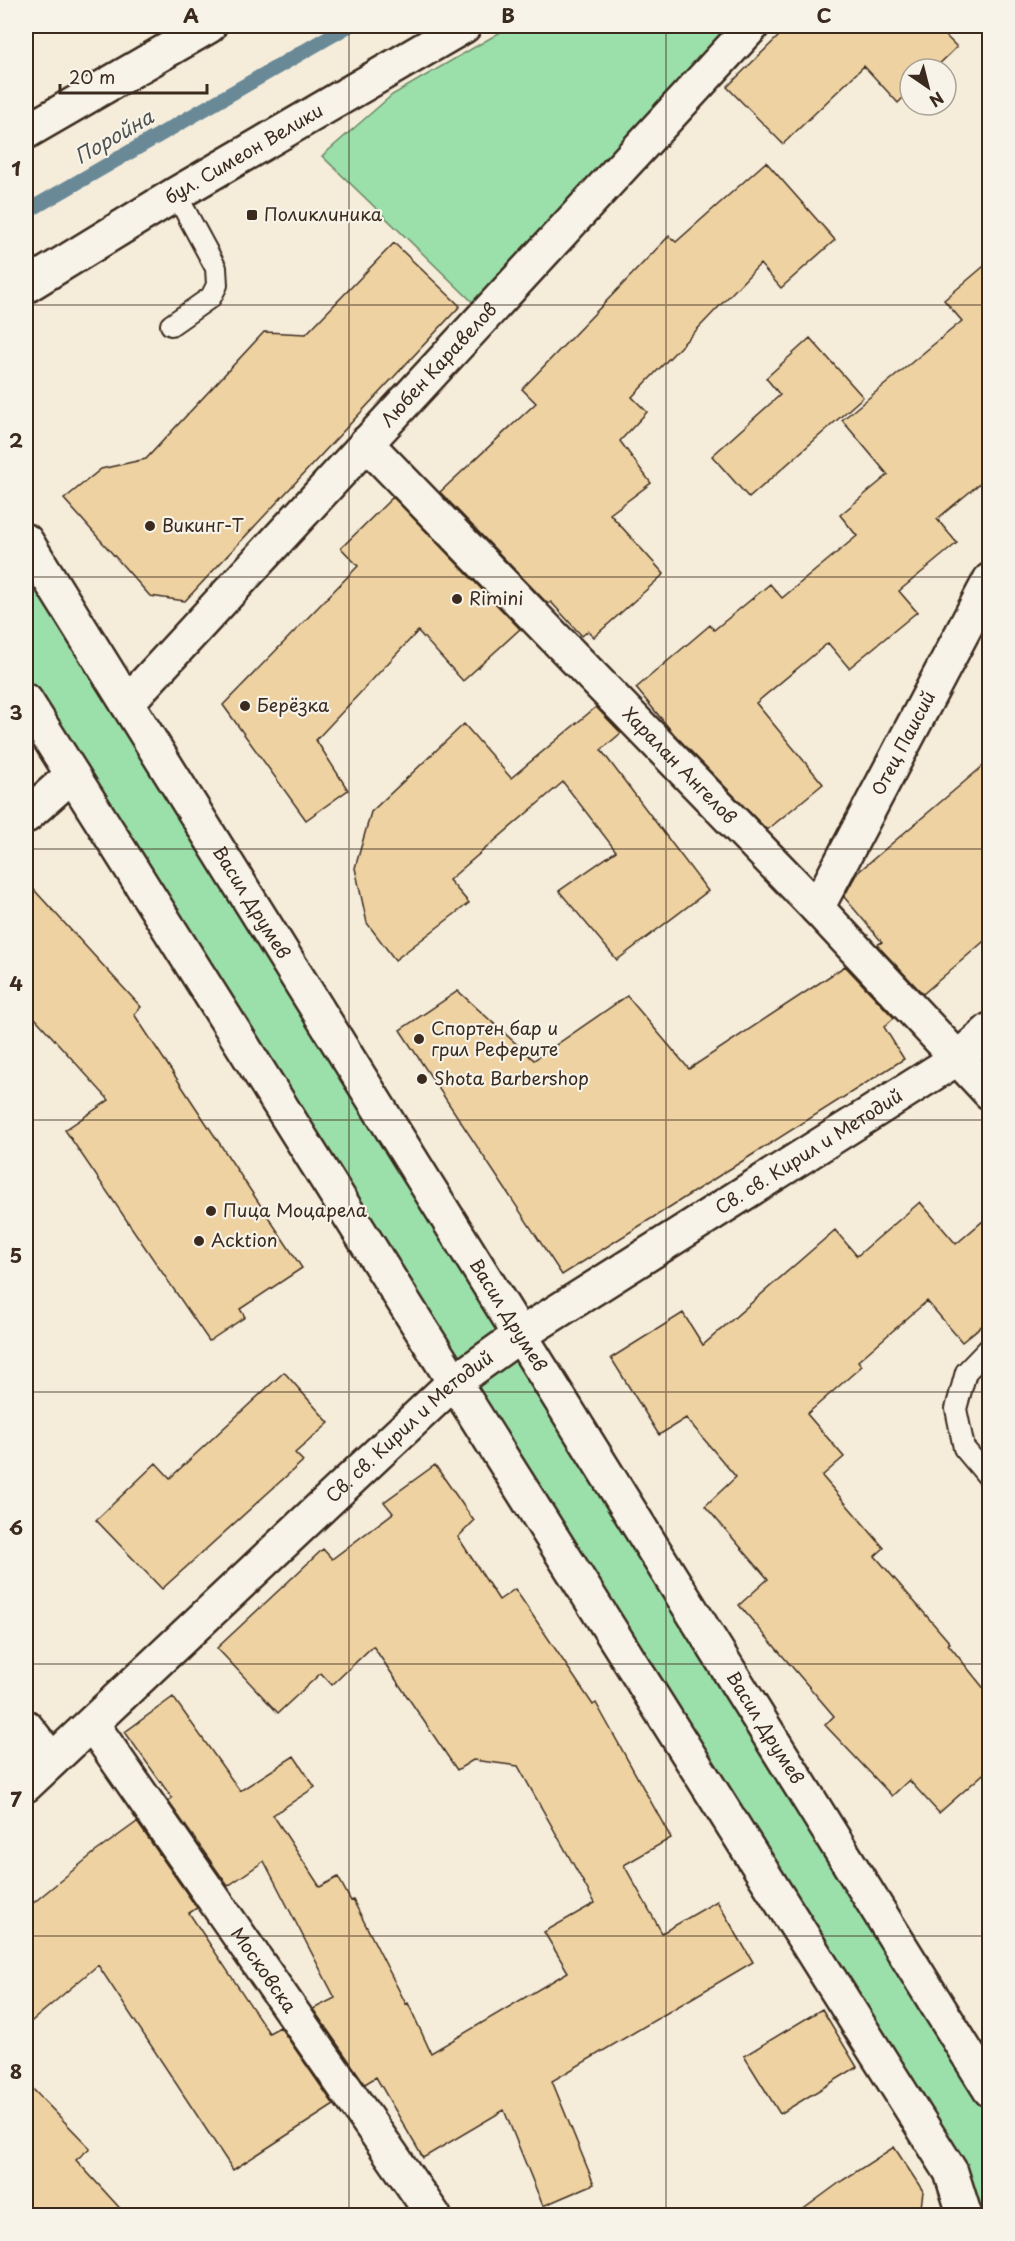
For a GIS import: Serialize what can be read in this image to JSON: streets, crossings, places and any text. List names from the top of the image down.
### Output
{
  "streets": {
    "street": [
      "бул. Симеон Велики",
      "Любен Каравелов",
      "Отец Паисий",
      "Харалан Ангелов",
      "Васил Друмев",
      "Св. св. Кирил и Методий",
      "Московска"
    ]
  },
  "crossings": [
    ["Любен Каравелов", "Харалан Ангелов"],
    ["Любен Каравелов", "Васил Друмев"],
    ["Отец Паисий", "Харалан Ангелов"],
    ["Харалан Ангелов", "Св. св. Кирил и Методий"],
    ["Васил Друмев", "Св. св. Кирил и Методий"],
    ["Св. св. Кирил и Методий", "Московска"]
  ],
  "water": ["Поройна"],
  "places": {
    "transit": ["Поликлиника"],
    "other": [
      "Викинг-Т",
      "Rimini",
      "Берёзка",
      "Спортен бар и грил Реферите",
      "Shota Barbershop",
      "Пица Моцарела",
      "Acktion"
    ]
  },
  "scale_bar": "20 m",
  "north": "bottom right",
  "grid": {
    "columns": ["A", "B", "C"],
    "rows": [
      "1",
      "2",
      "3",
      "4",
      "5",
      "6",
      "7",
      "8"
    ]
  }
}
